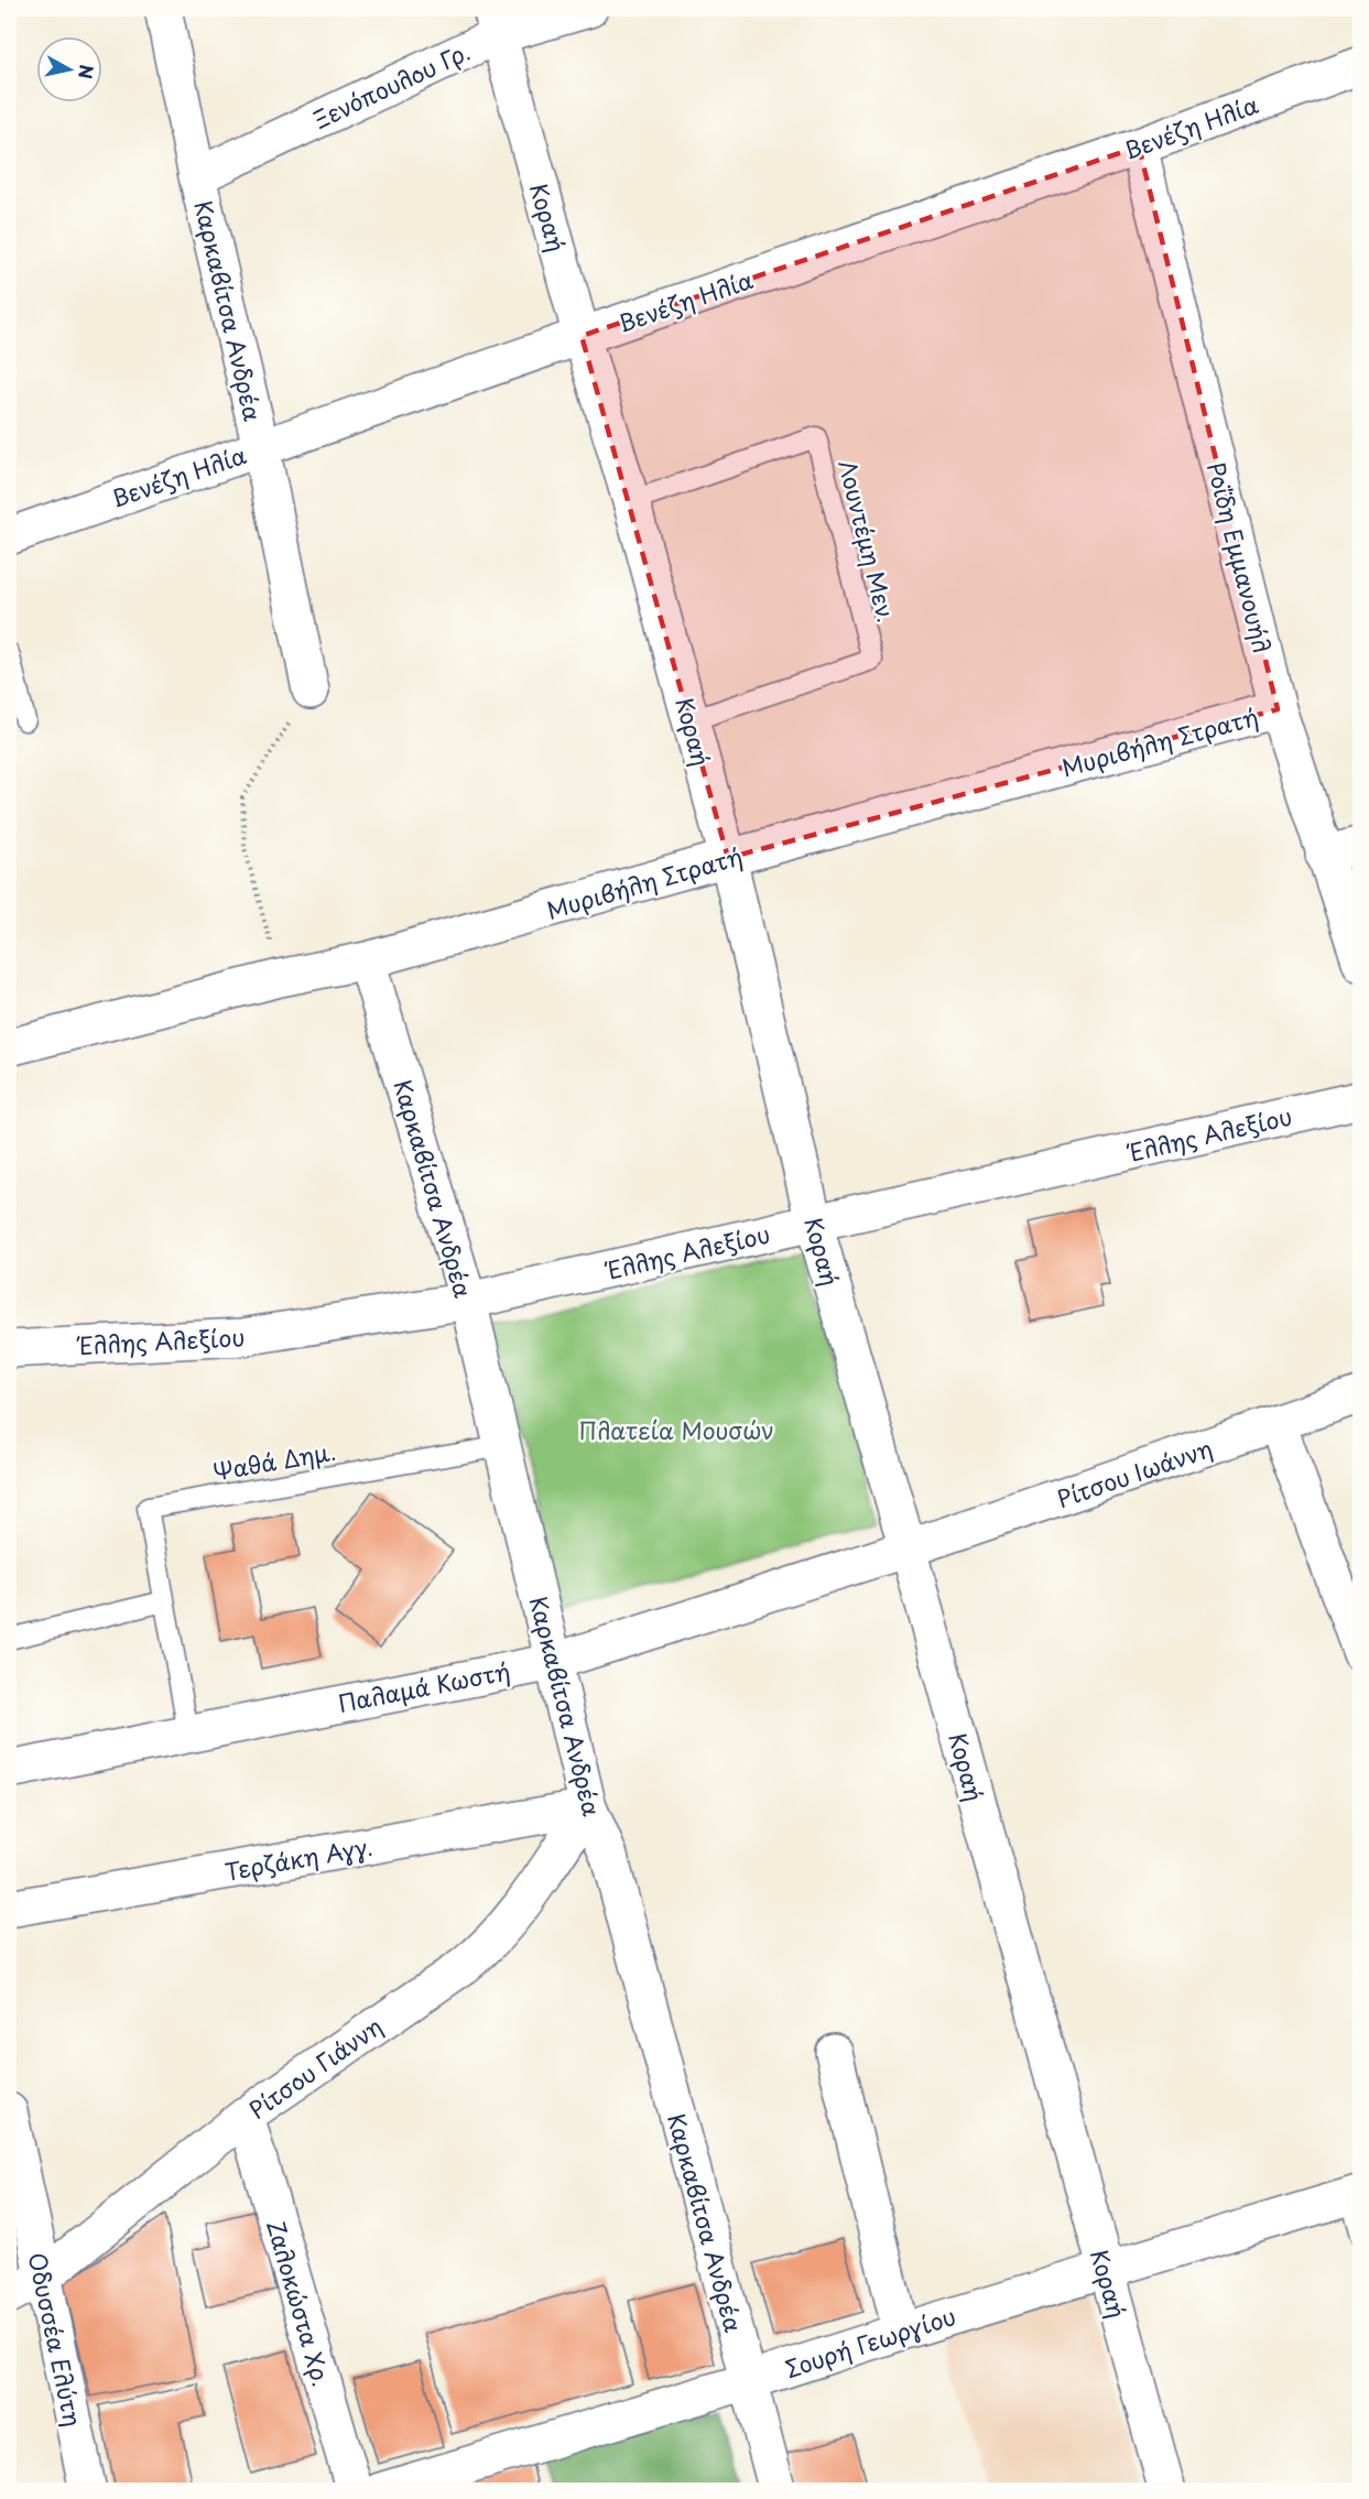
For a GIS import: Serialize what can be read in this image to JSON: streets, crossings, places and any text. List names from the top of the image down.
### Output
{
  "streets": {
    "street": [
      "Ξενόπουλου Γρ.",
      "Βενέζη Ηλία",
      "Κοραή",
      "Καρκαβίτσα Ανδρέα",
      "Ροΐδη Εμμανουήλ",
      "Μυριβήλη Στρατή",
      "Έλλης Αλεξίου",
      "Ρίτσου Ιωάννη",
      "Παλαμά Κωστή",
      "Τερζάκη Αγγ.",
      "Ρίτσου Γιάννη",
      "Ζαλοκώστα Χρ.",
      "Οδυσσέα Ελύτη",
      "Σουρή Γεωργίου"
    ],
    "lane": ["Λουντέμη Μεν.", "Ψαθά Δημ."]
  },
  "crossings": [
    ["Ξενόπουλου Γρ.", "Κοραή"],
    ["Ξενόπουλου Γρ.", "Καρκαβίτσα Ανδρέα"],
    ["Βενέζη Ηλία", "Κοραή"],
    ["Βενέζη Ηλία", "Καρκαβίτσα Ανδρέα"],
    ["Βενέζη Ηλία", "Ροΐδη Εμμανουήλ"],
    ["Κοραή", "Λουντέμη Μεν."],
    ["Κοραή", "Μυριβήλη Στρατή"],
    ["Κοραή", "Έλλης Αλεξίου"],
    ["Κοραή", "Ρίτσου Ιωάννη"],
    ["Κοραή", "Παλαμά Κωστή"],
    ["Κοραή", "Σουρή Γεωργίου"],
    ["Καρκαβίτσα Ανδρέα", "Μυριβήλη Στρατή"],
    ["Καρκαβίτσα Ανδρέα", "Έλλης Αλεξίου"],
    ["Καρκαβίτσα Ανδρέα", "Ψαθά Δημ."],
    ["Καρκαβίτσα Ανδρέα", "Παλαμά Κωστή"],
    ["Καρκαβίτσα Ανδρέα", "Τερζάκη Αγγ."],
    ["Καρκαβίτσα Ανδρέα", "Ρίτσου Γιάννη"],
    ["Καρκαβίτσα Ανδρέα", "Σουρή Γεωργίου"],
    ["Ροΐδη Εμμανουήλ", "Μυριβήλη Στρατή"],
    ["Ψαθά Δημ.", "Παλαμά Κωστή"],
    ["Ρίτσου Ιωάννη", "Παλαμά Κωστή"],
    ["Τερζάκη Αγγ.", "Ρίτσου Γιάννη"],
    ["Ρίτσου Γιάννη", "Ζαλοκώστα Χρ."],
    ["Ρίτσου Γιάννη", "Οδυσσέα Ελύτη"]
  ],
  "parks": ["Πλατεία Μουσών"],
  "north": "right"
}
